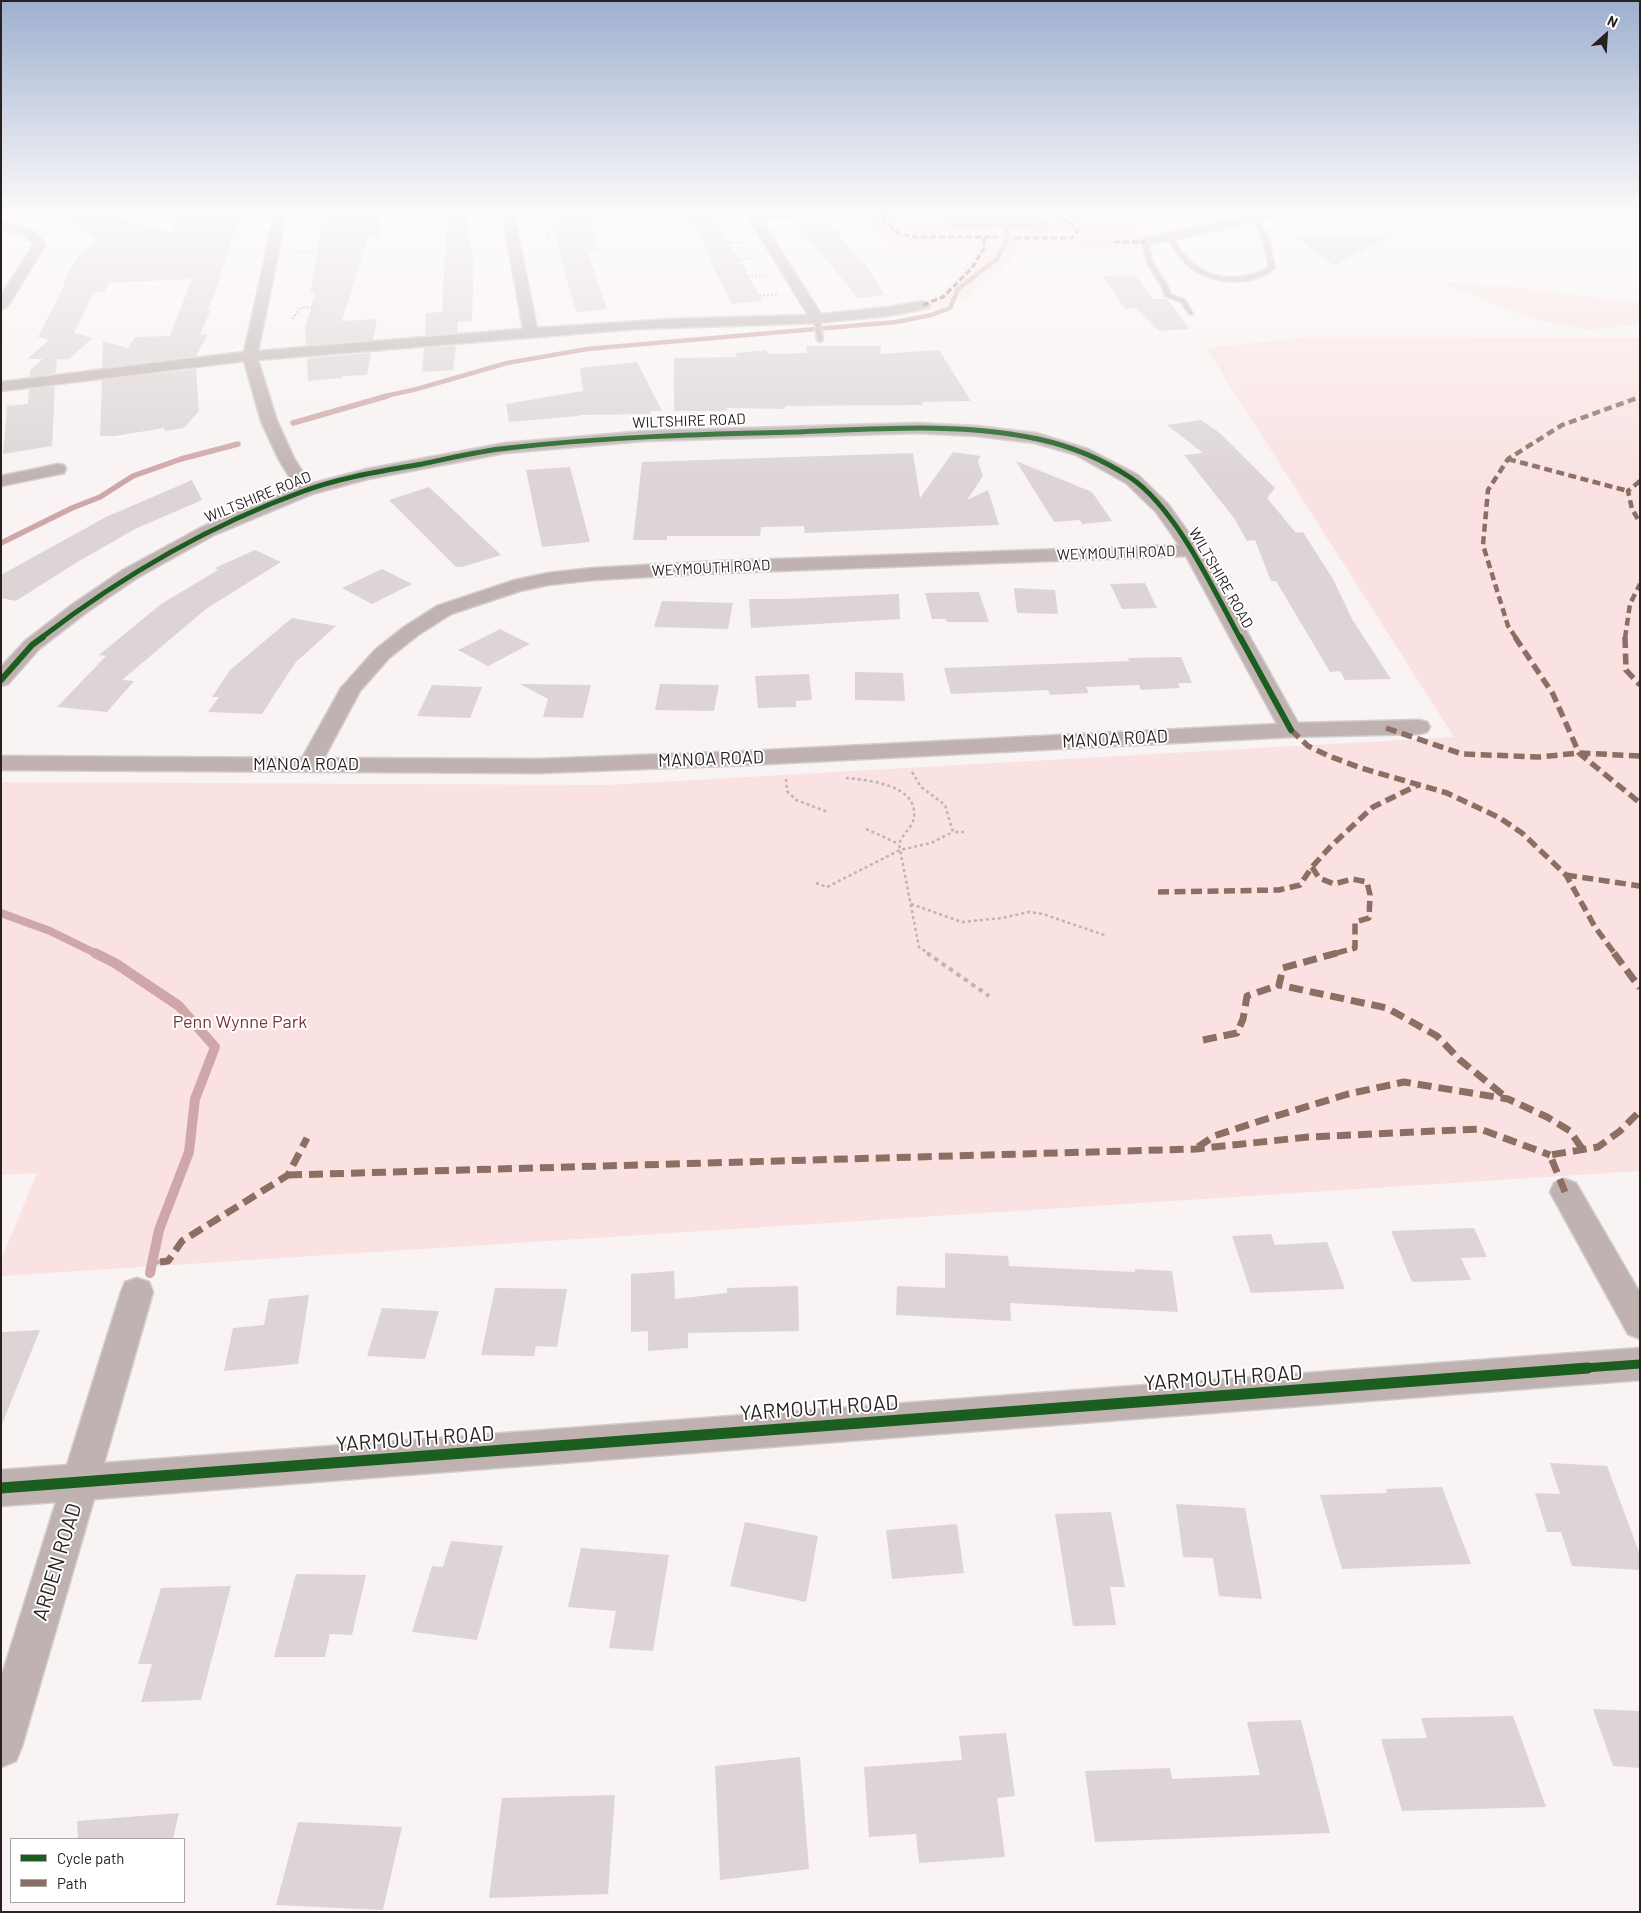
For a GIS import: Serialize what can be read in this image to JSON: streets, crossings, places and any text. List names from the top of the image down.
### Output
{
  "streets": {
    "street": [
      "WILTSHIRE ROAD",
      "WEYMOUTH ROAD",
      "MANOA ROAD",
      "YARMOUTH ROAD",
      "ARDEN ROAD"
    ]
  },
  "crossings": [
    ["WILTSHIRE ROAD", "WEYMOUTH ROAD"],
    ["WILTSHIRE ROAD", "MANOA ROAD"],
    ["WEYMOUTH ROAD", "MANOA ROAD"],
    ["YARMOUTH ROAD", "ARDEN ROAD"]
  ],
  "parks": ["Penn Wynne Park"],
  "legend": ["Cycle path", "Path"],
  "north": "top right"
}
